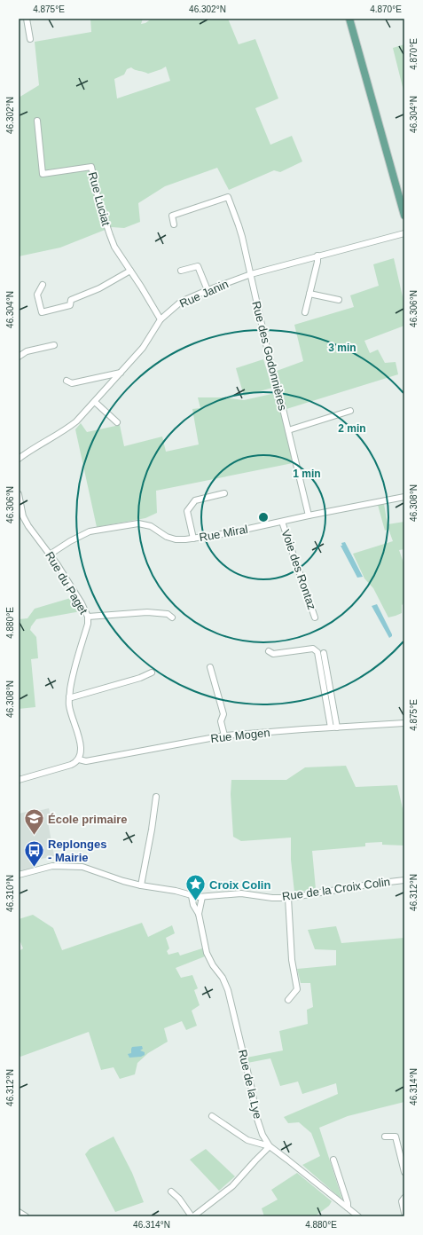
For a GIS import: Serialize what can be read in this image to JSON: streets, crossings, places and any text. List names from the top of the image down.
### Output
{
  "streets": {
    "street": [
      "Rue Luciat",
      "Rue Janin",
      "Rue des Godonnières",
      "Rue Miral",
      "Voie des Rontaz",
      "Rue du Paget",
      "Rue Mogen",
      "Rue de la Croix Colin",
      "Rue de la Lye"
    ]
  },
  "crossings": [
    ["Rue Luciat", "Rue Janin"],
    ["Rue Janin", "Rue des Godonnières"],
    ["Rue des Godonnières", "Rue Miral"],
    ["Rue Miral", "Voie des Rontaz"],
    ["Rue Miral", "Rue du Paget"],
    ["Rue du Paget", "Rue Mogen"],
    ["Rue de la Croix Colin", "Rue de la Lye"]
  ],
  "places": {
    "school or university": ["École primaire"],
    "bus stop": ["Replonges - Mairie"],
    "place": ["Croix Colin"]
  },
  "coordinates": [
    "4.875°E",
    "46.302°N",
    "4.870°E",
    "46.304°N",
    "46.306°N",
    "46.308°N",
    "4.880°E",
    "46.312°N",
    "46.310°N",
    "46.314°N"
  ],
  "rings": ["3 min", "2 min", "1 min"]
}
